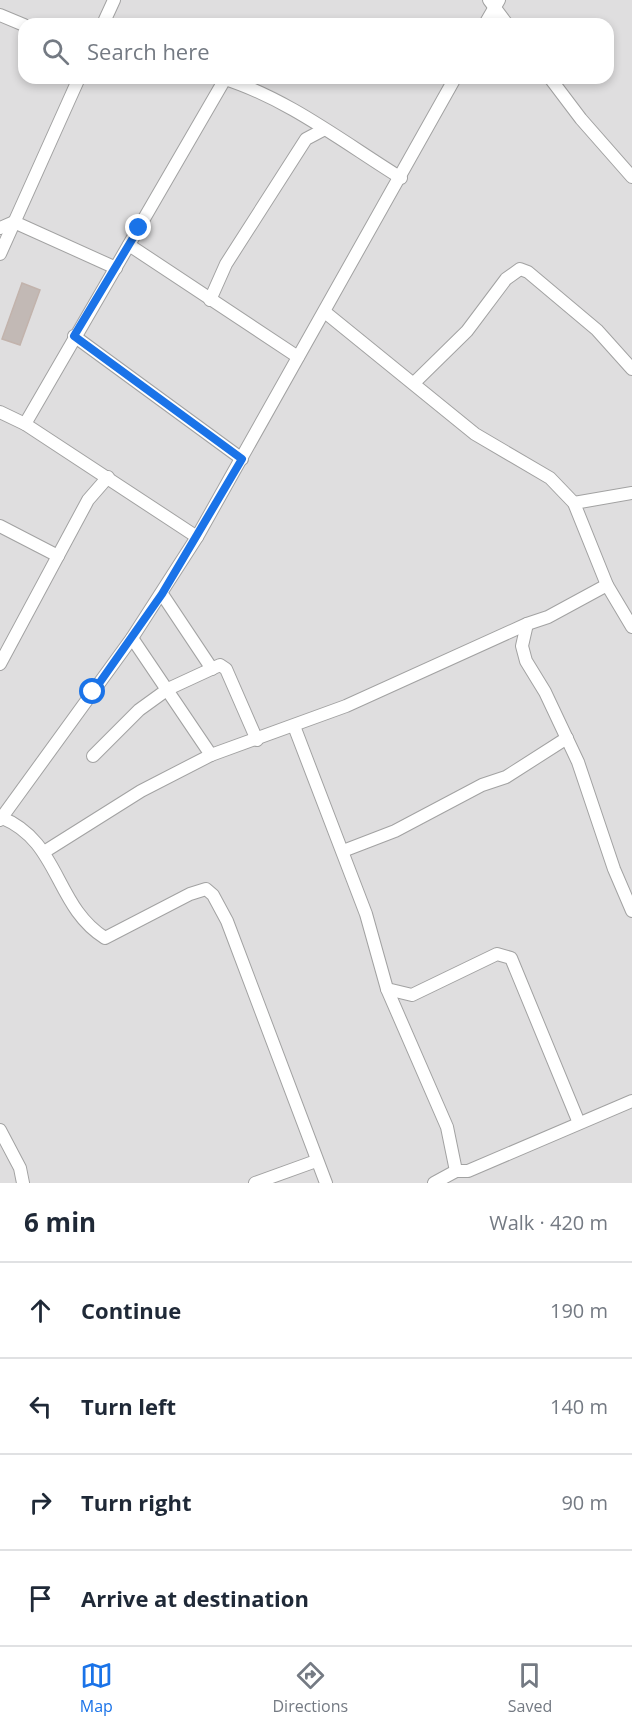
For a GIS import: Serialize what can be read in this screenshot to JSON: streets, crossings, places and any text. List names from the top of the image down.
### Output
{
  "page": {
    "search": "Search here",
    "heading": ["6 min", "Walk · 420 m"],
    "list": [
      ["Continue", "190 m"],
      ["Turn left", "140 m"],
      ["Turn right", "90 m"],
      "Arrive at destination"
    ],
    "nav": ["Map", "Directions", "Saved"]
  }
}
